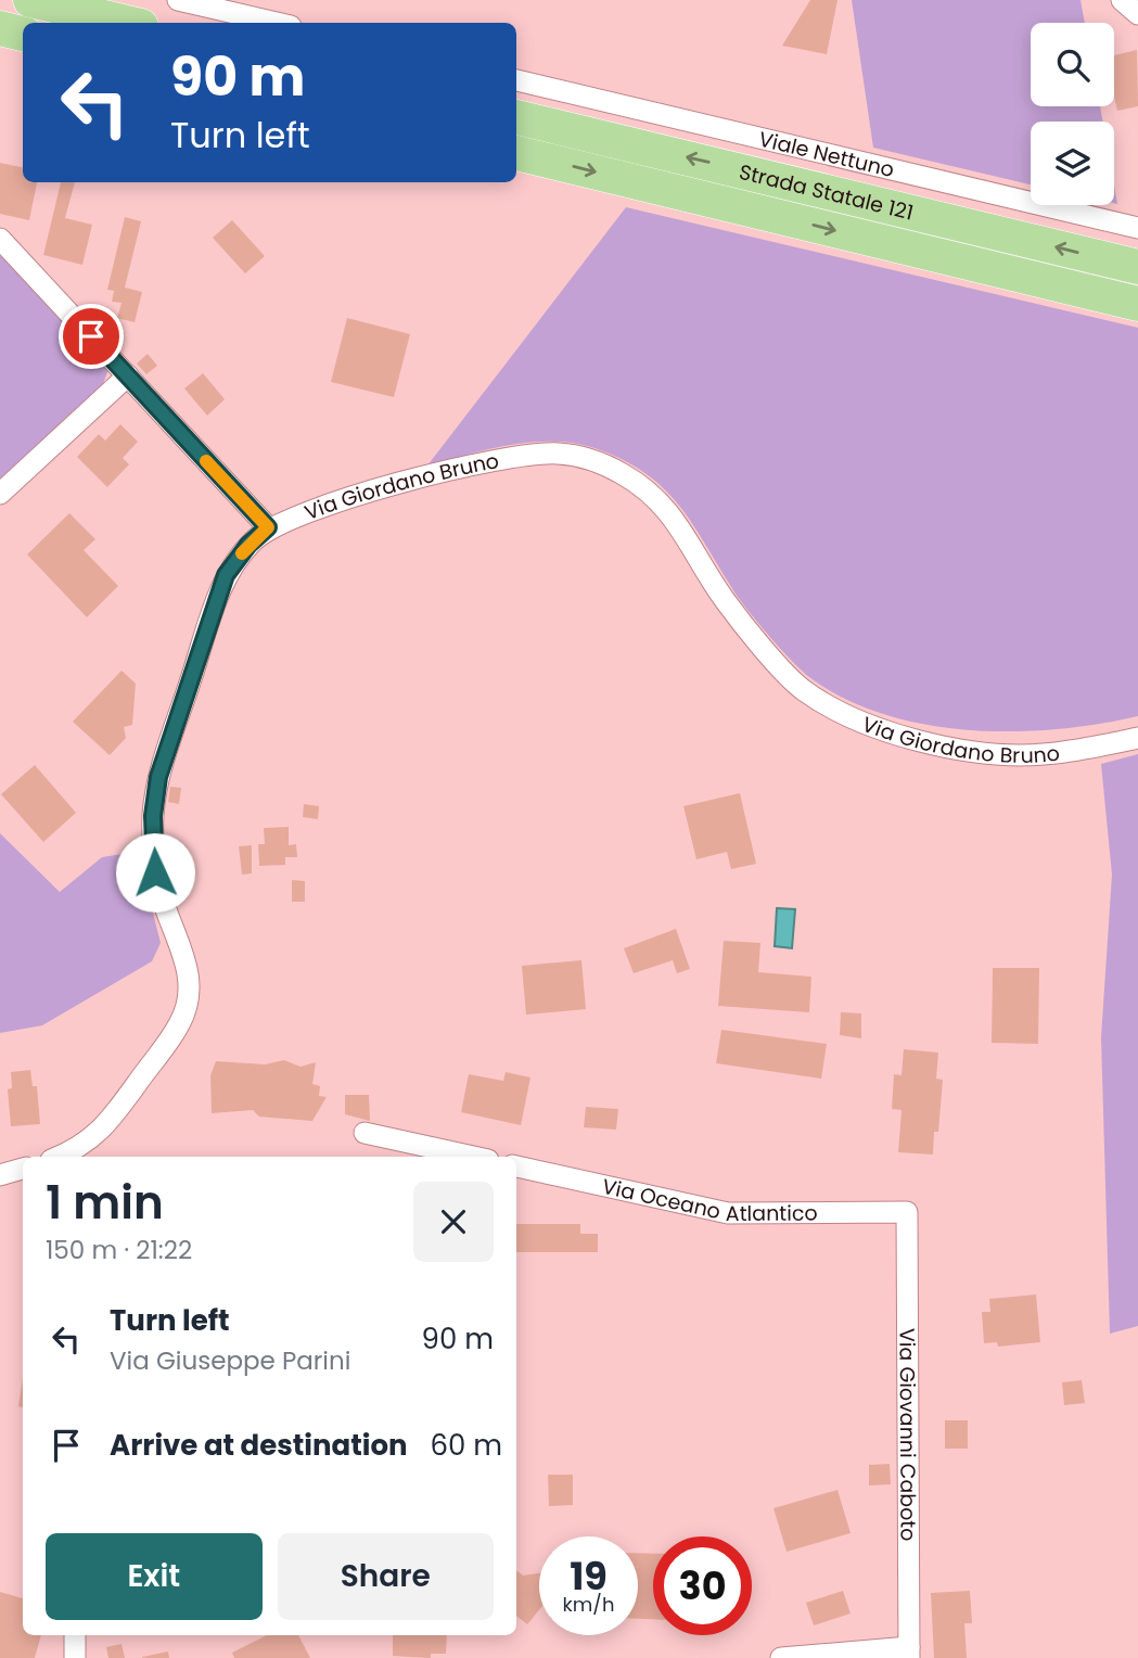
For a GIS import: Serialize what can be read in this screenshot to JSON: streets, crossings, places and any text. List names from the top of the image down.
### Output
{
  "streets": {
    "main road": ["Strada Statale 121"],
    "street": [
      "Viale Nettuno",
      "Via Giordano Bruno",
      "Via Oceano Atlantico",
      "Via Giovanni Caboto"
    ]
  },
  "crossings": [
    ["Via Oceano Atlantico", "Via Giovanni Caboto"]
  ],
  "page": {
    "turn": ["90 m", "Turn left"],
    "heading": ["1 min", "150 m · 21:22"],
    "list": [
      {
        "name": "Turn left",
        "note": "Via Giuseppe Parini",
        "value": "90 m"
      },
      {
        "name": "Arrive at destination",
        "value": "60 m"
      }
    ],
    "buttons": ["Exit", "Share"],
    "speed": "19 km/h",
    "limit": "30"
  }
}
